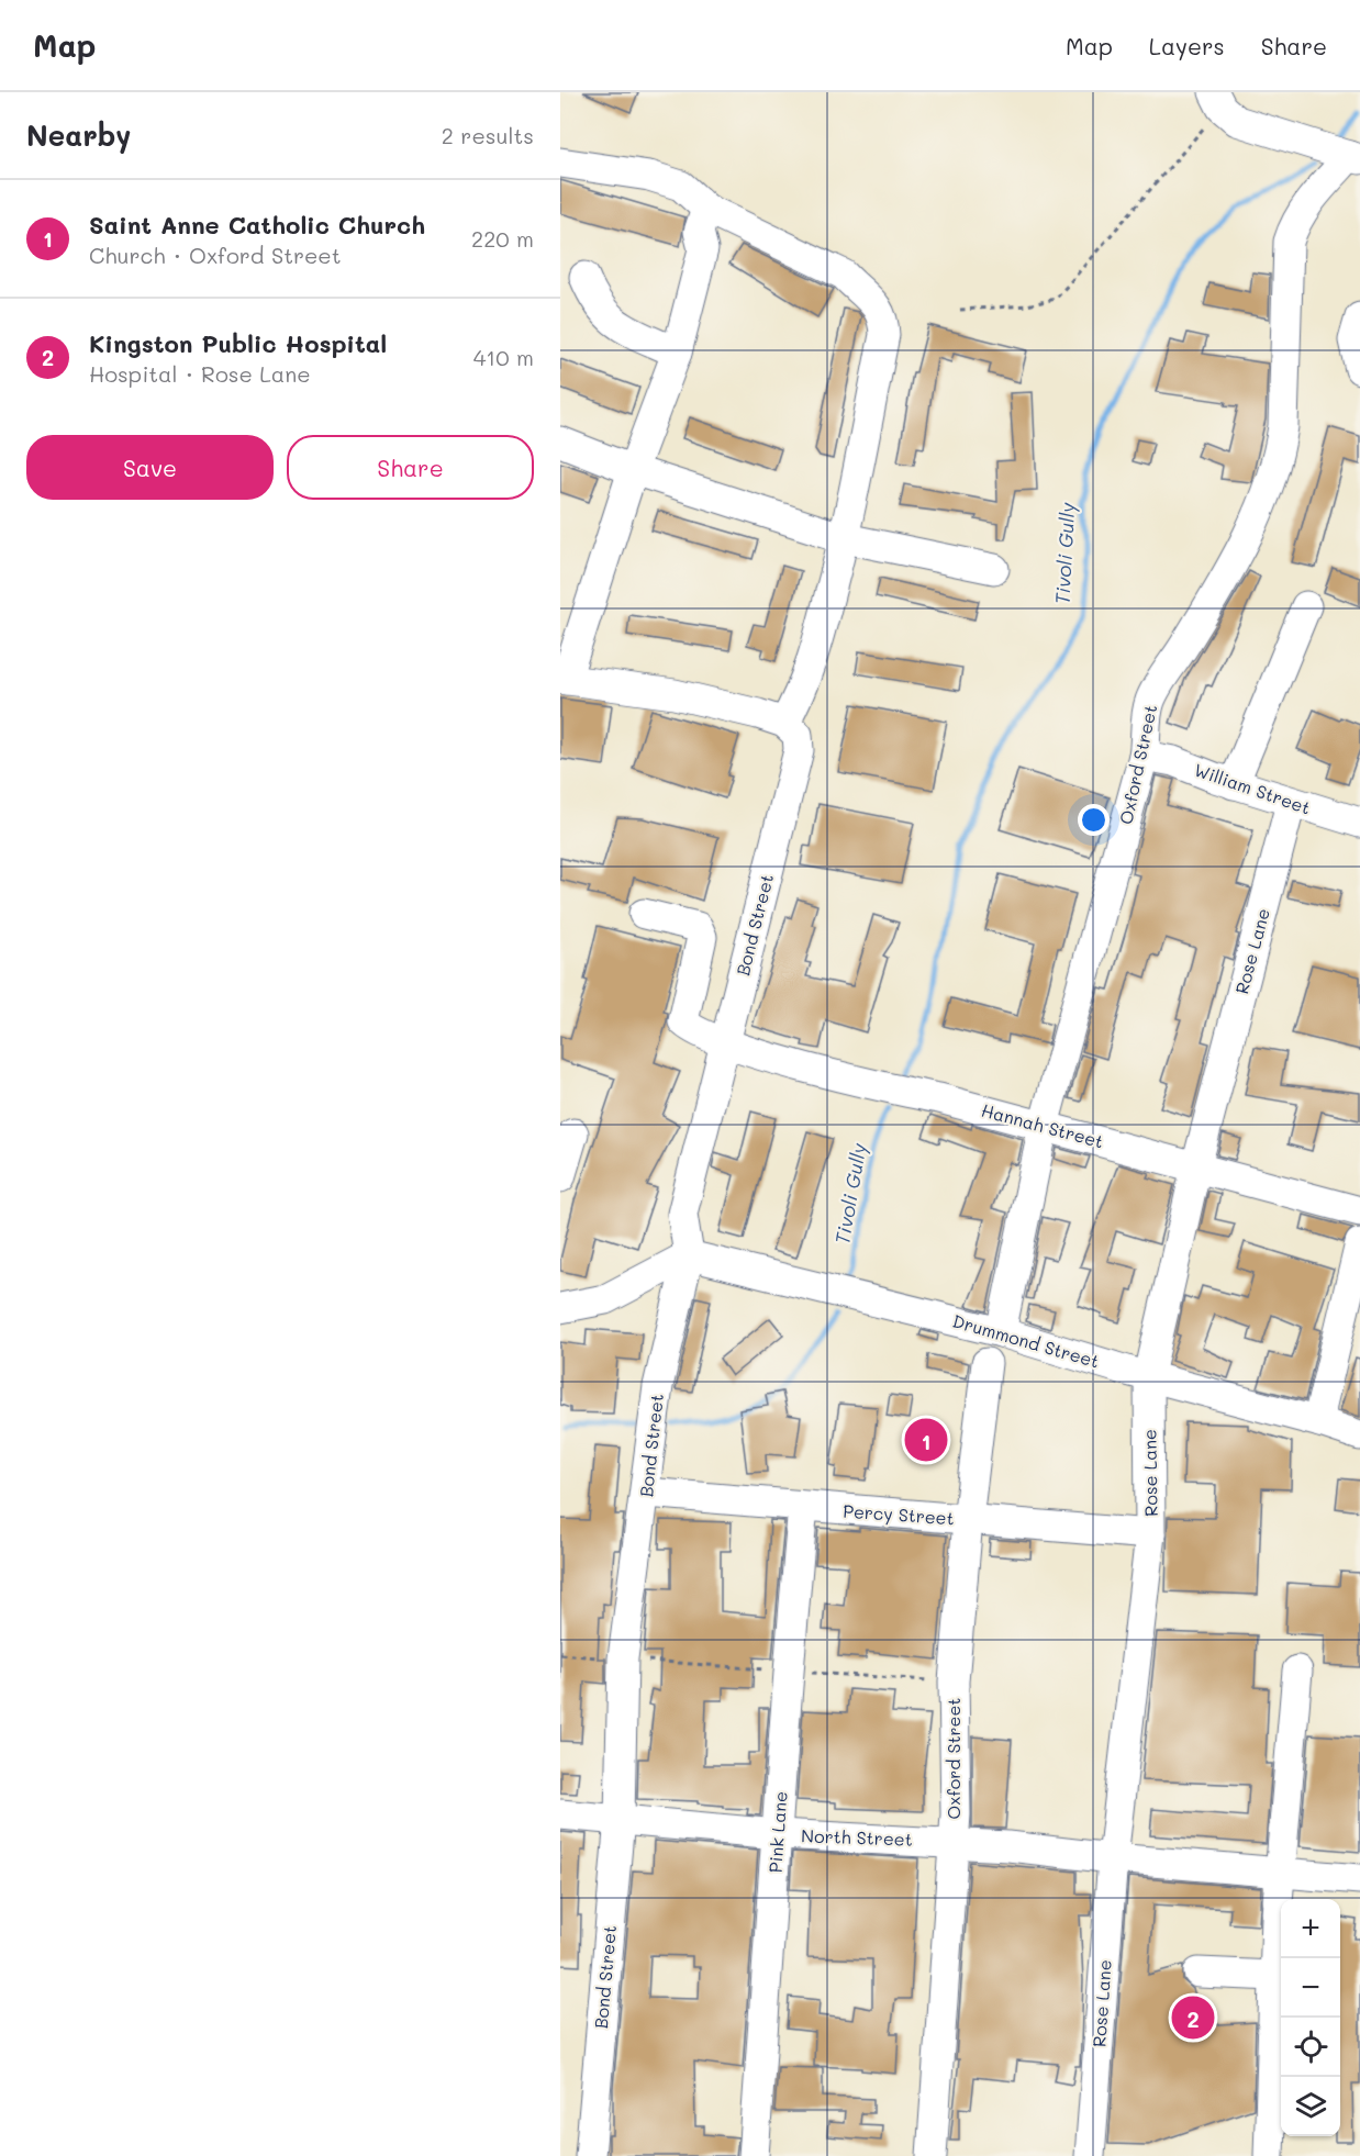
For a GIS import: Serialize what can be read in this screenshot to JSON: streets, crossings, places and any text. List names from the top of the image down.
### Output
{
  "streets": {
    "street": [
      "Oxford Street",
      "William Street",
      "Bond Street",
      "Rose Lane",
      "Hannah Street",
      "Drummond Street",
      "Percy Street",
      "Pink Lane",
      "North Street"
    ]
  },
  "crossings": [
    ["Oxford Street", "William Street"],
    ["Oxford Street", "Hannah Street"],
    ["Oxford Street", "Drummond Street"],
    ["Oxford Street", "Percy Street"],
    ["Oxford Street", "North Street"],
    ["William Street", "Rose Lane"],
    ["Bond Street", "Hannah Street"],
    ["Bond Street", "Drummond Street"],
    ["Bond Street", "Percy Street"],
    ["Bond Street", "North Street"],
    ["Rose Lane", "Hannah Street"],
    ["Rose Lane", "Drummond Street"],
    ["Rose Lane", "Percy Street"],
    ["Rose Lane", "North Street"],
    ["Percy Street", "Pink Lane"],
    ["Pink Lane", "North Street"]
  ],
  "water": ["Tivoli Gully"],
  "page": {
    "header": "Map",
    "nav": ["Map", "Layers", "Share"],
    "heading": ["Nearby", "2 results"],
    "list": [
      {
        "mark": "1",
        "name": "Saint Anne Catholic Church",
        "note": "Church · Oxford Street",
        "value": "220 m"
      },
      {
        "mark": "2",
        "name": "Kingston Public Hospital",
        "note": "Hospital · Rose Lane",
        "value": "410 m"
      }
    ],
    "buttons": ["Save", "Share"],
    "pins": ["1", "2"],
    "map_buttons": ["+", "−"]
  }
}
